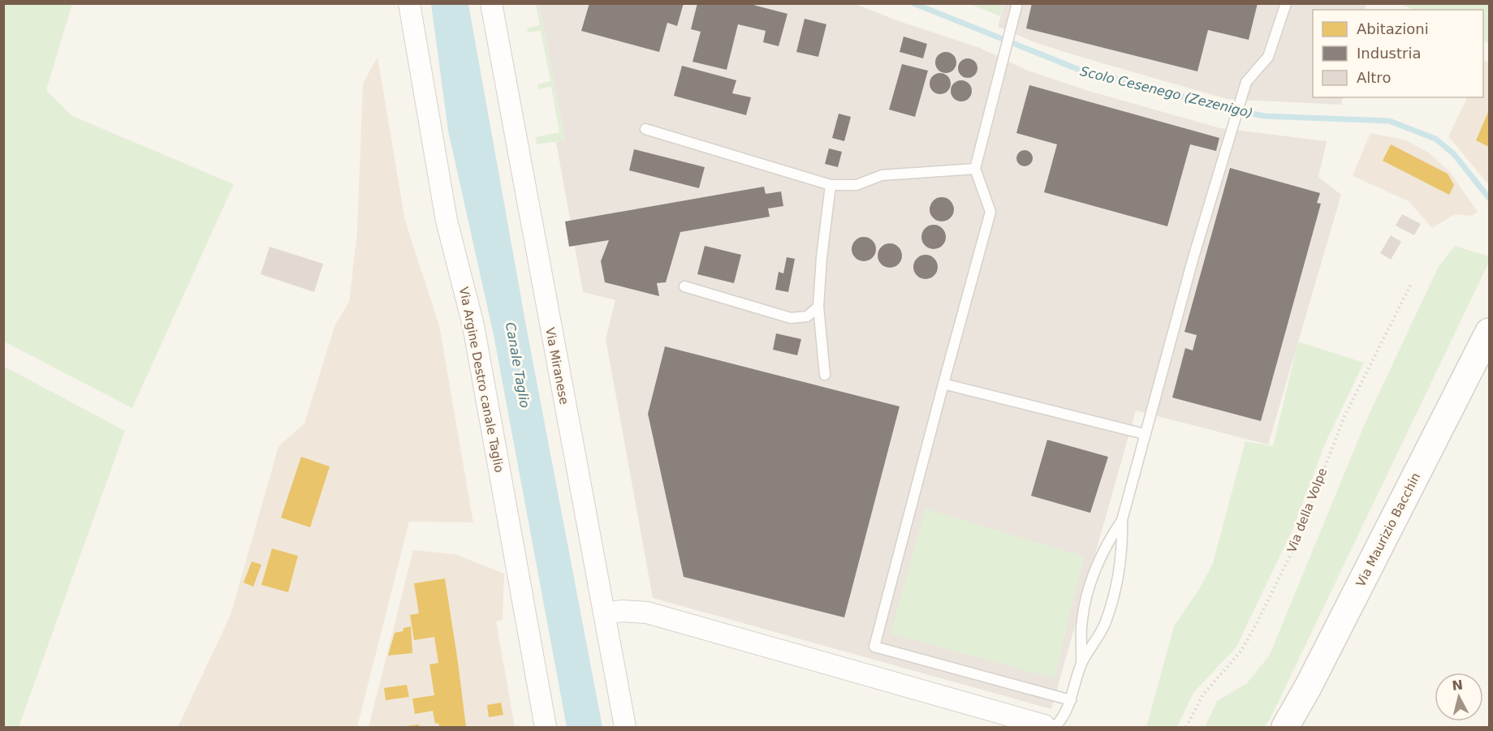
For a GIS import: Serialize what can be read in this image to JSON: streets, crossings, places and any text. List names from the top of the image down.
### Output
{
  "streets": {
    "main road": ["Via Maurizio Bacchin"],
    "street": ["Via Miranese", "Via Argine Destro canale Taglio"],
    "path": ["Via della Volpe"]
  },
  "water": ["Scolo Cesenego (Zezenigo)", "Canale Taglio"],
  "legend": ["Abitazioni", "Industria", "Altro"],
  "north": "top"
}
